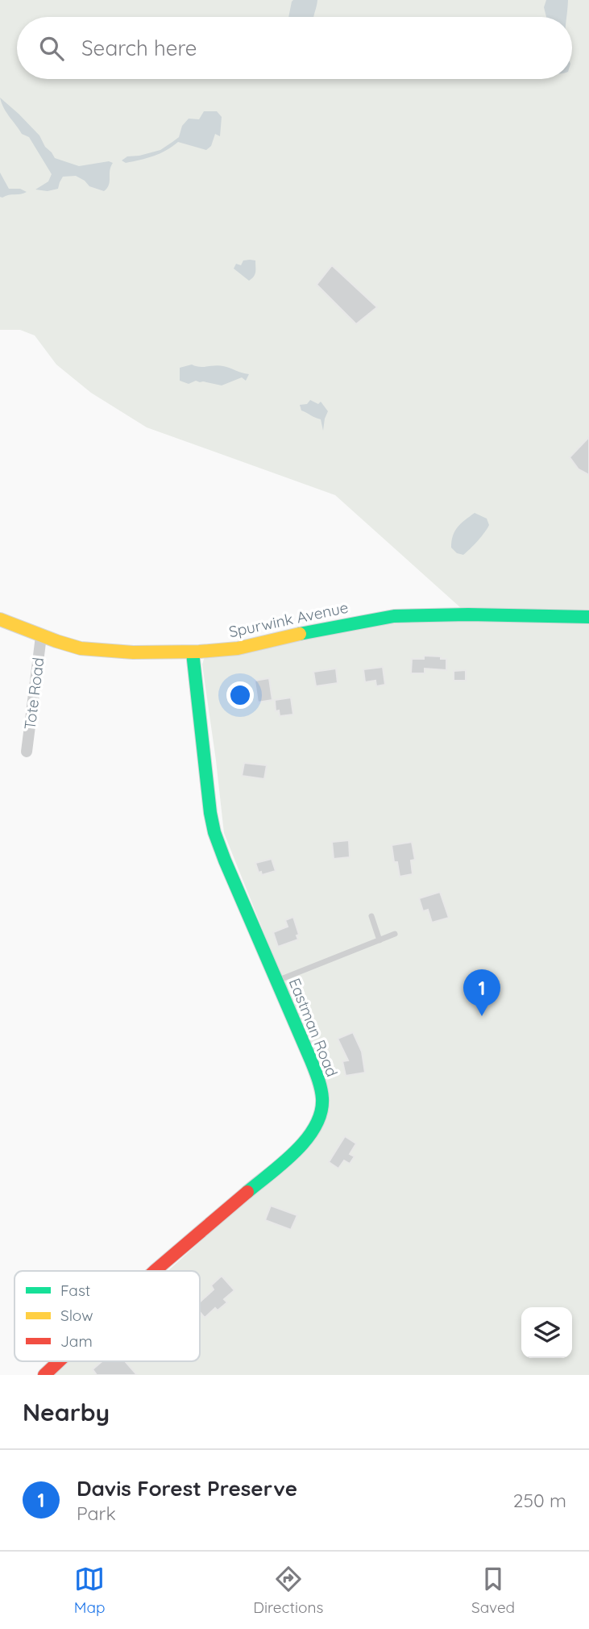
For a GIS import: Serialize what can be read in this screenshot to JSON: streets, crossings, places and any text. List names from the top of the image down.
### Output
{
  "streets": {
    "street": ["Spurwink Avenue", "Tote Road", "Eastman Road"]
  },
  "crossings": [
    ["Spurwink Avenue", "Tote Road"],
    ["Spurwink Avenue", "Eastman Road"]
  ],
  "legend": ["Fast", "Slow", "Jam"],
  "page": {
    "search": "Search here",
    "pins": "1",
    "heading": "Nearby",
    "list": [
      {
        "mark": "1",
        "name": "Davis Forest Preserve",
        "note": "Park",
        "value": "250 m"
      }
    ],
    "nav": ["Map", "Directions", "Saved"]
  }
}
